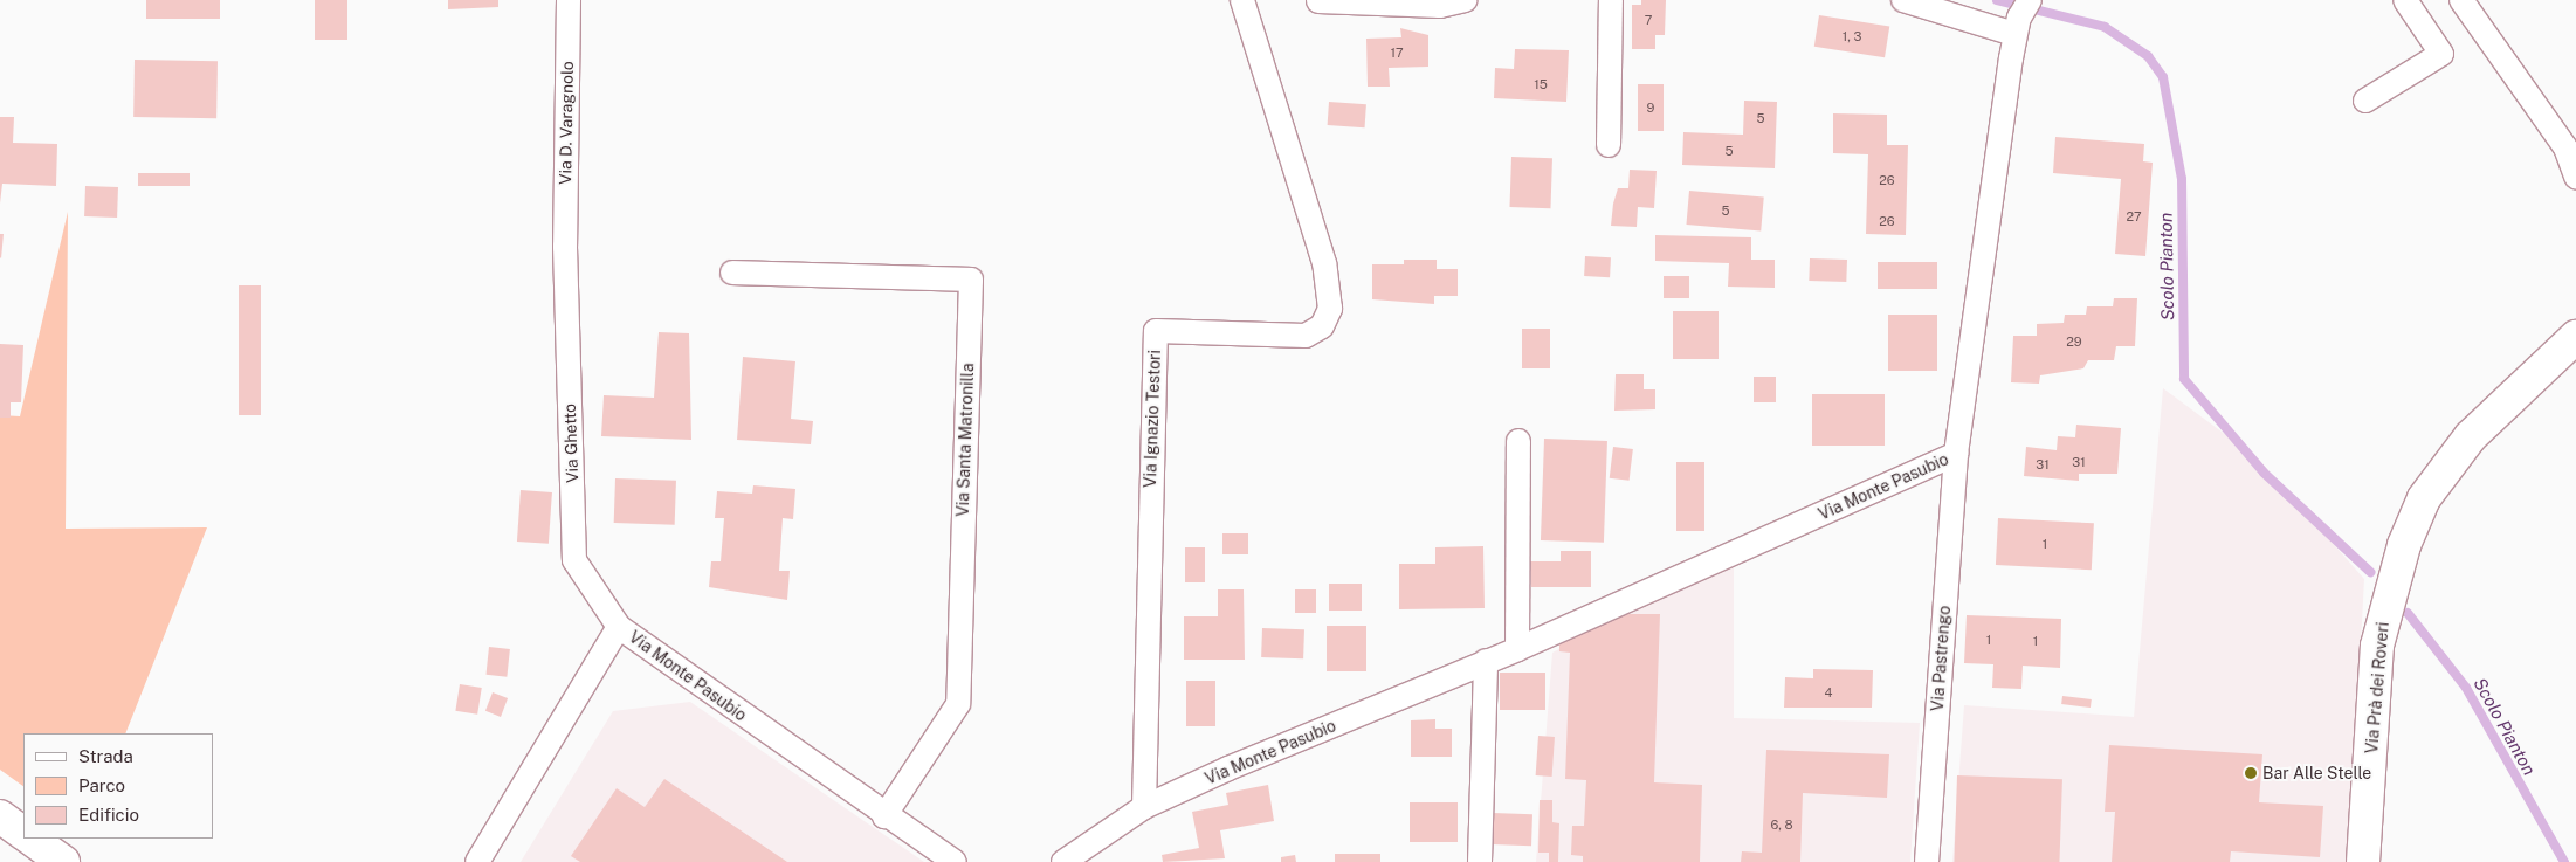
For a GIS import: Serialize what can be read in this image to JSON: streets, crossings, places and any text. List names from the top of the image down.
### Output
{
  "streets": {
    "main road": ["Via Prà dei Roveri"],
    "street": [
      "Via D. Varagnolo",
      "Via Ignazio Testori",
      "Via Santa Matronilla",
      "Via Ghetto",
      "Via Monte Pasubio",
      "Via Pastrengo"
    ]
  },
  "crossings": [
    ["Via D. Varagnolo", "Via Ghetto"],
    ["Via Ignazio Testori", "Via Monte Pasubio"],
    ["Via Santa Matronilla", "Via Monte Pasubio"],
    ["Via Ghetto", "Via Monte Pasubio"],
    ["Via Monte Pasubio", "Via Pastrengo"]
  ],
  "water": ["Scolo Pianton"],
  "places": ["Bar Alle Stelle"],
  "house_numbers": [
    "7",
    "1, 3",
    "17",
    "15",
    "9",
    "5",
    "5",
    "26",
    "5",
    "27",
    "26",
    "29",
    "31",
    "31",
    "1",
    "1",
    "1",
    "4",
    "6, 8"
  ],
  "legend": ["Strada", "Parco", "Edificio"]
}
